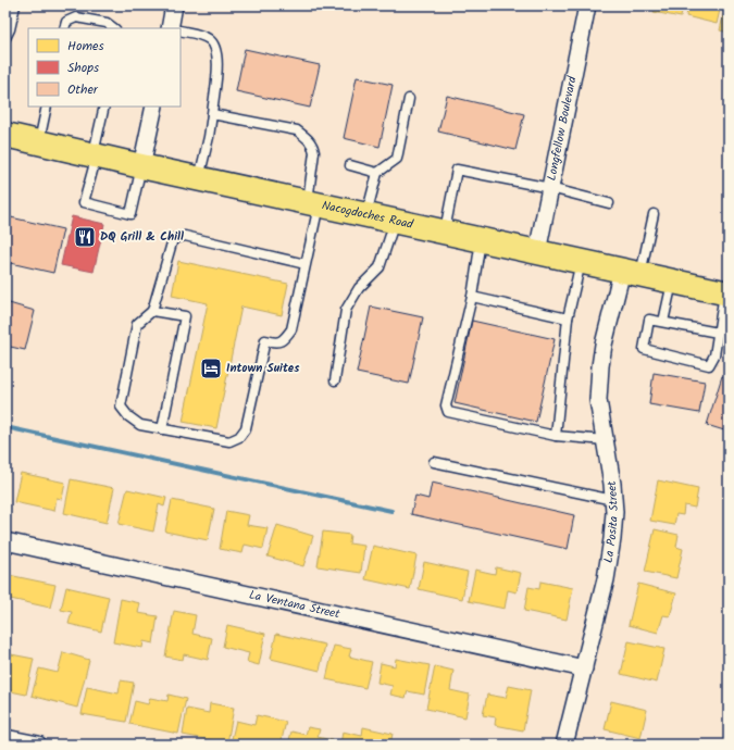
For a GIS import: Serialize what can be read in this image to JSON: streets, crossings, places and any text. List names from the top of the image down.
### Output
{
  "streets": {
    "main road": ["Nacogdoches Road"],
    "street": ["Longfellow Boulevard", "La Posita Street", "La Ventana Street"]
  },
  "crossings": [
    ["Longfellow Boulevard", "Nacogdoches Road"],
    ["Nacogdoches Road", "La Posita Street"],
    ["La Posita Street", "La Ventana Street"]
  ],
  "places": {
    "restaurant": ["DQ Grill & Chill"],
    "hotel": ["Intown Suites"]
  },
  "legend": ["Homes", "Shops", "Other"]
}
